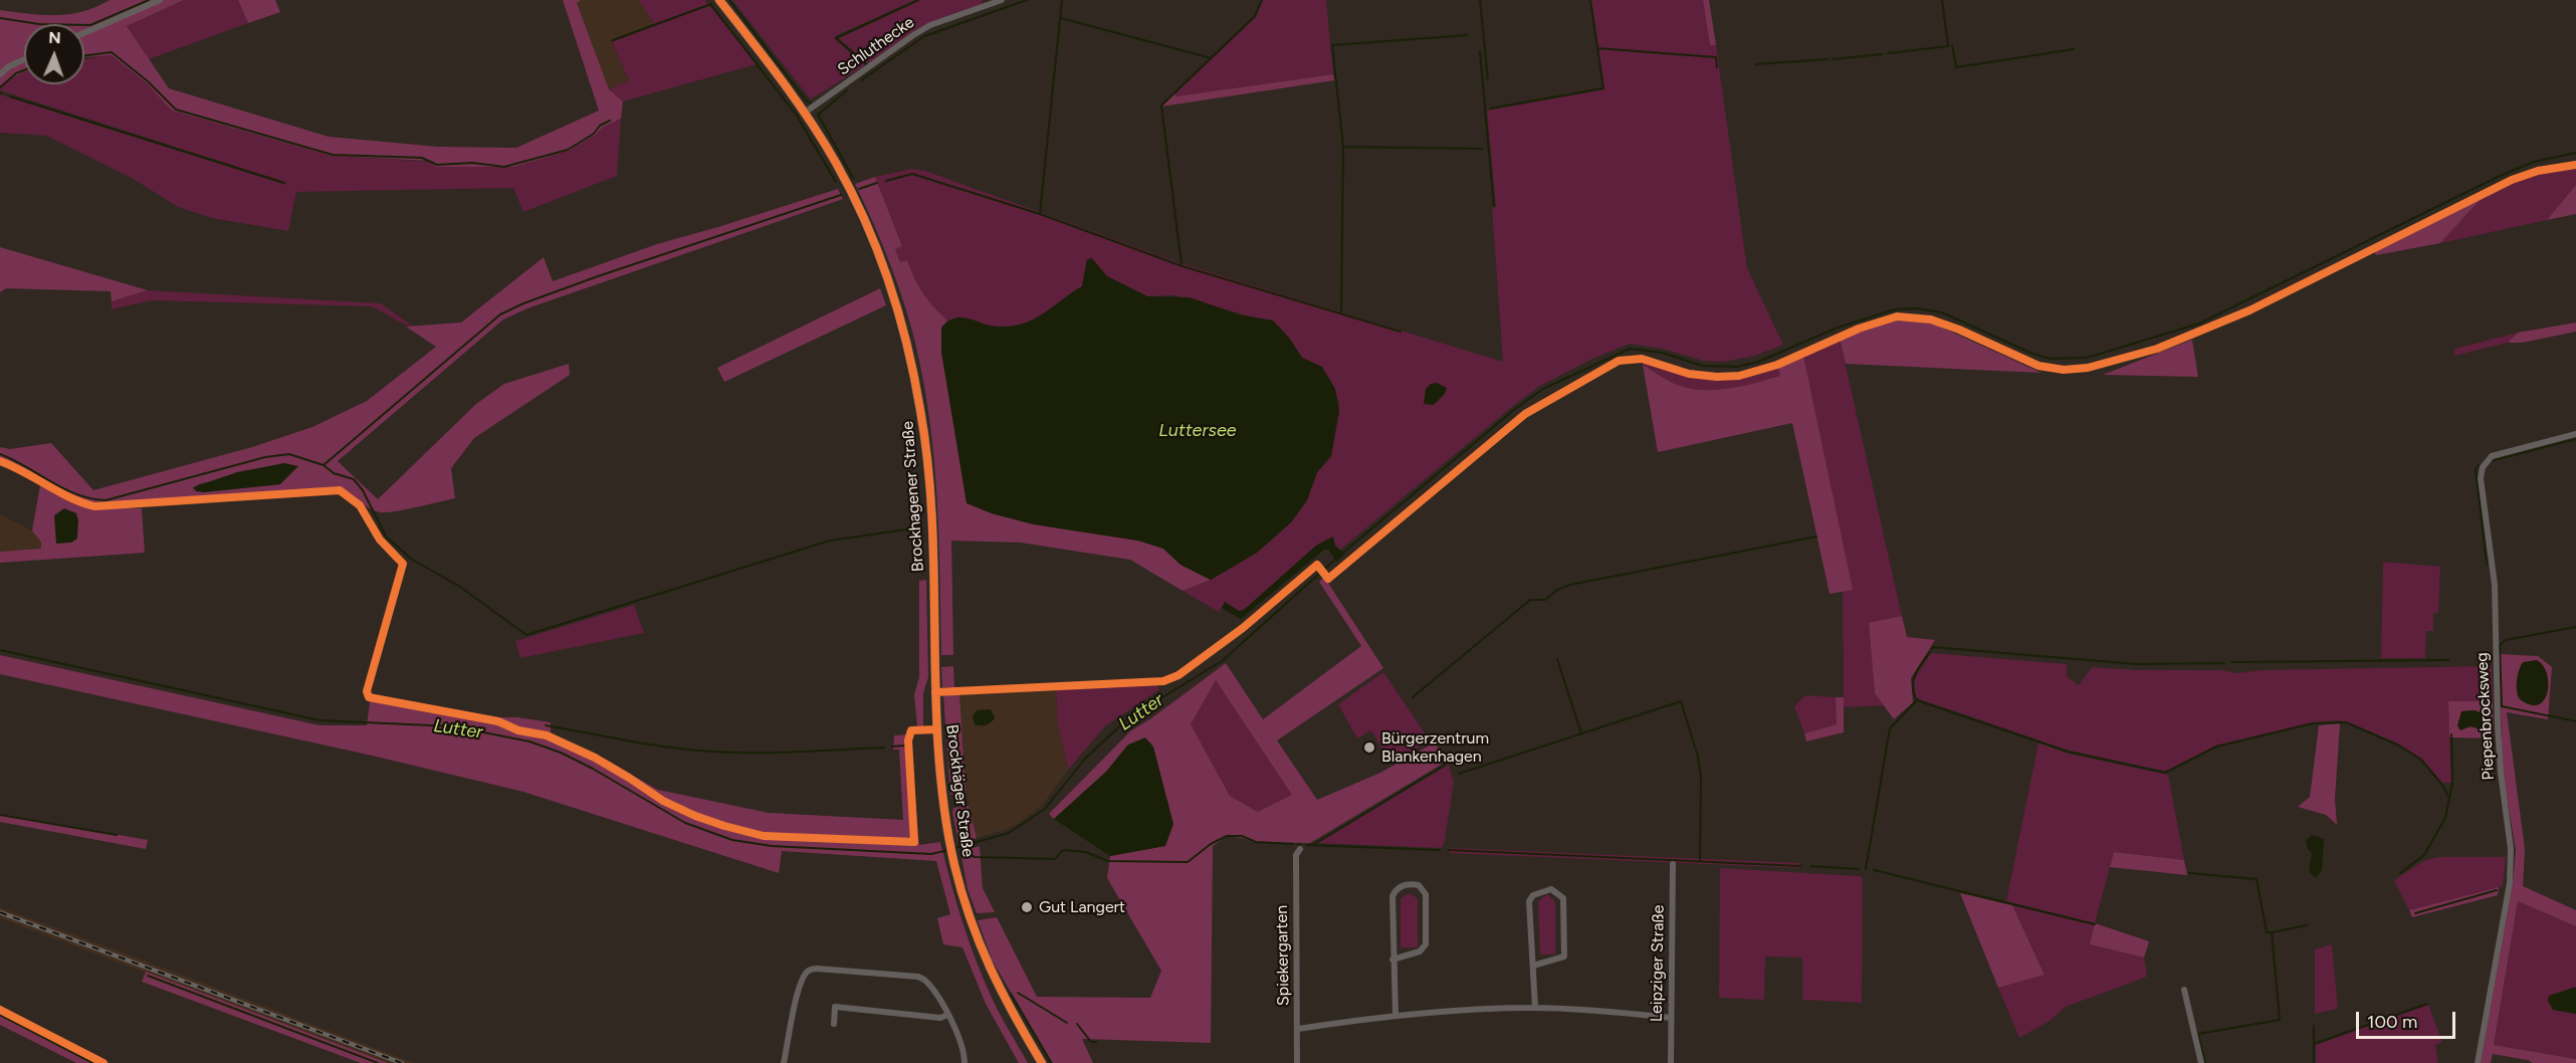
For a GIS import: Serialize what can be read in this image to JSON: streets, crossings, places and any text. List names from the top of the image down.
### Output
{
  "streets": {
    "main road": ["Brockhagener Straße", "Brockhäger Straße"],
    "street": [
      "Schluthecke",
      "Piepenbrocksweg",
      "Spiekergarten",
      "Leipziger Straße"
    ]
  },
  "crossings": [
    ["Schluthecke", "Brockhagener Straße"],
    ["Brockhagener Straße", "Brockhäger Straße"]
  ],
  "water": ["Luttersee", "Lutter"],
  "places": ["Bürgerzentrum Blankenhagen", "Gut Langert"],
  "scale_bar": "100 m",
  "north": "top"
}
